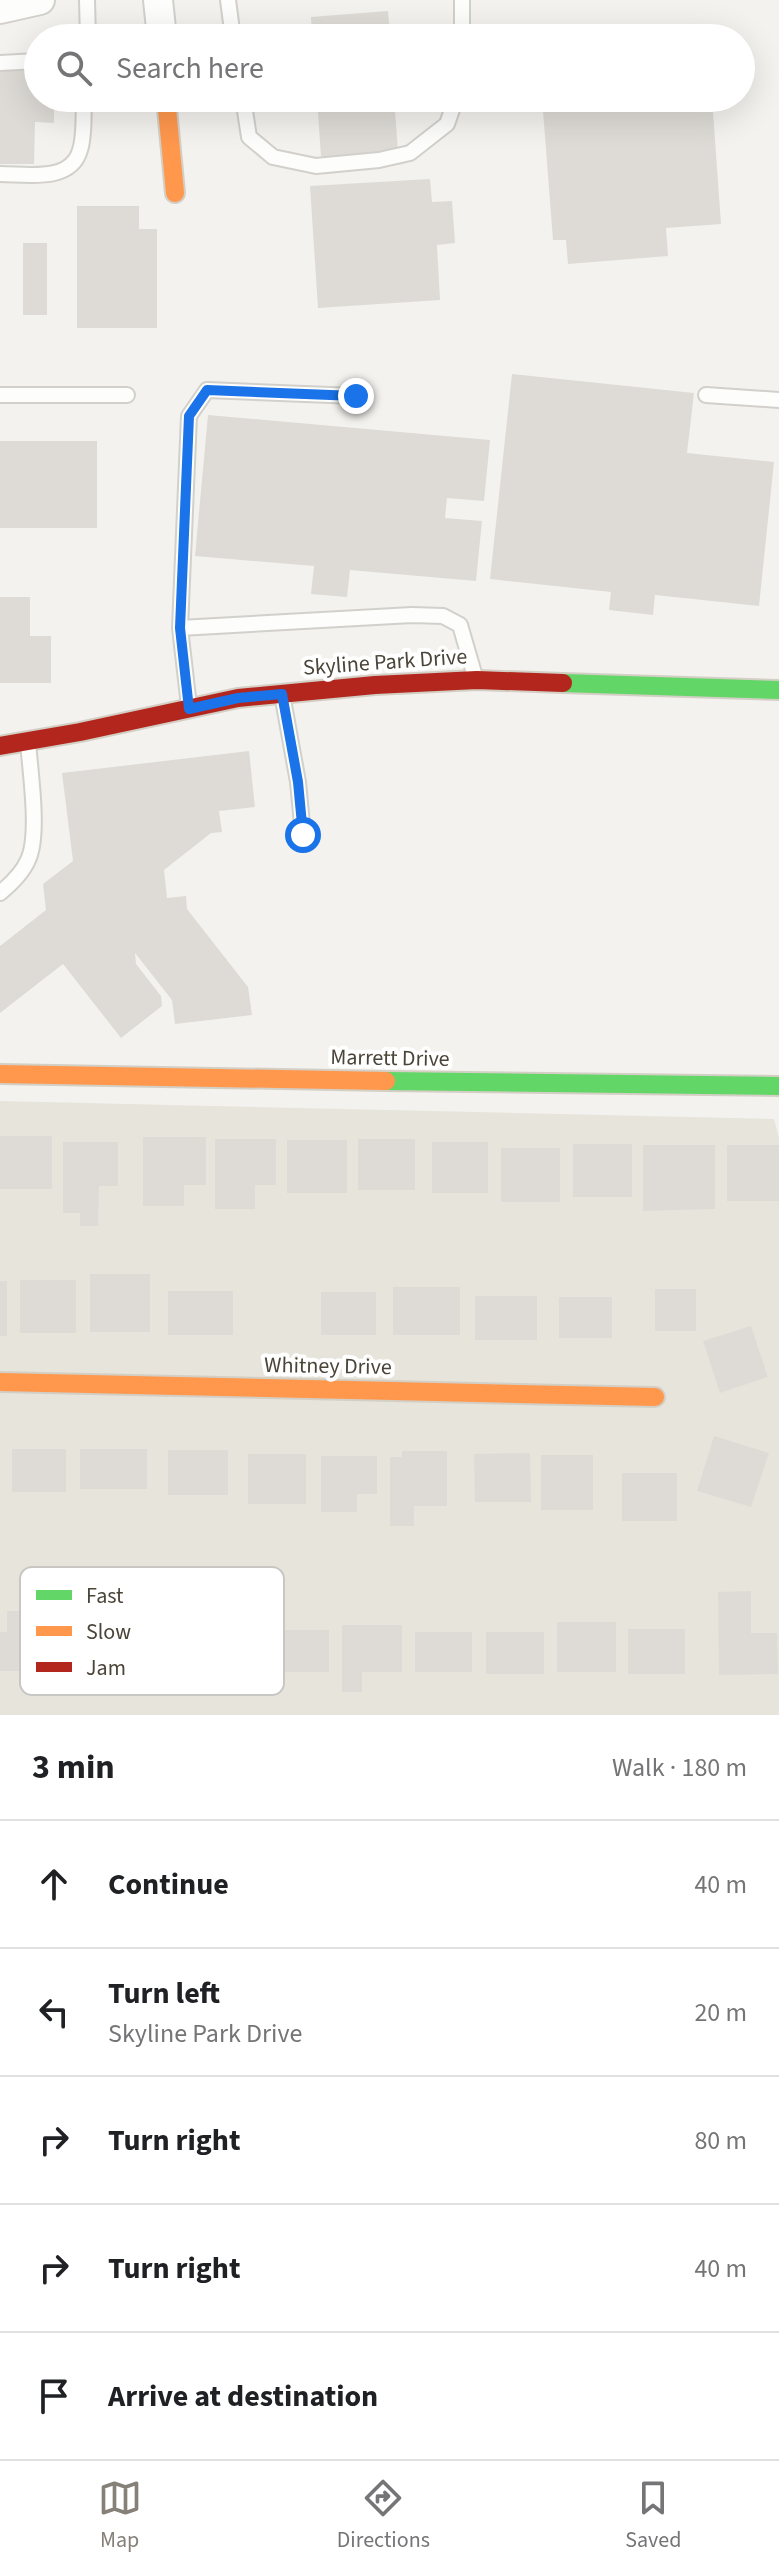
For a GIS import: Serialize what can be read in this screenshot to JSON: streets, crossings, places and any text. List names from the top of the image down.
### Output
{
  "streets": {
    "street": ["Skyline Park Drive", "Marrett Drive", "Whitney Drive"]
  },
  "legend": ["Fast", "Slow", "Jam"],
  "page": {
    "search": "Search here",
    "heading": ["3 min", "Walk · 180 m"],
    "list": [
      ["Continue", "40 m"],
      ["Turn left", "Skyline Park Drive", "20 m"],
      ["Turn right", "80 m"],
      ["Turn right", "40 m"],
      "Arrive at destination"
    ],
    "nav": ["Map", "Directions", "Saved"]
  }
}
